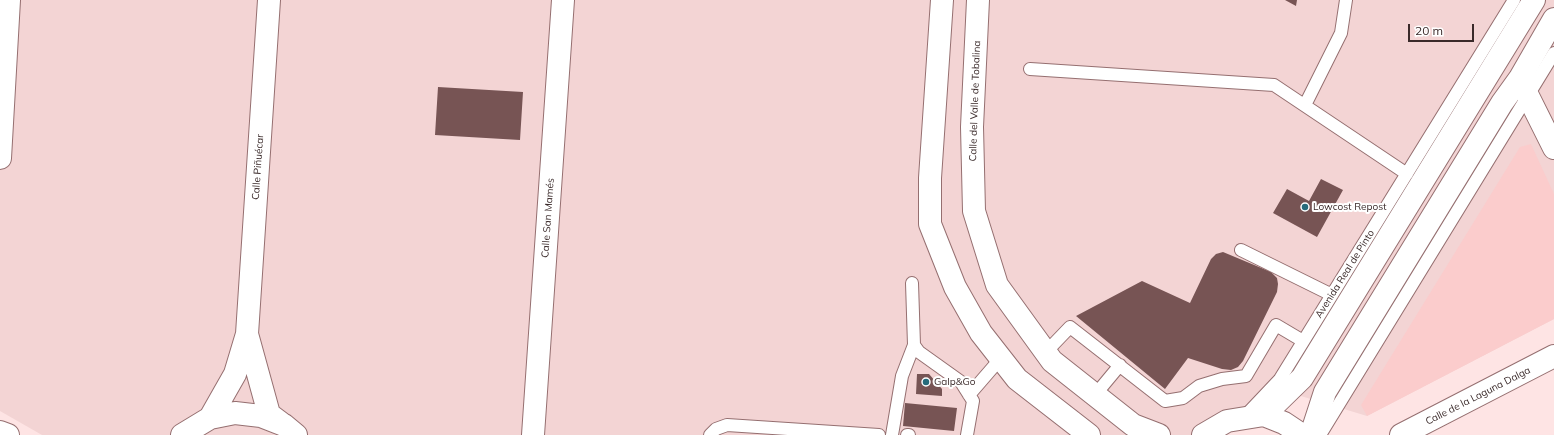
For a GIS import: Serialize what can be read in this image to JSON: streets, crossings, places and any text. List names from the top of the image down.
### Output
{
  "streets": {
    "main road": [
      "Calle del Valle de Tobalina",
      "Calle Piñuécar",
      "Calle San Mamés",
      "Avenida Real de Pinto",
      "Calle de la Laguna Dalga"
    ]
  },
  "places": ["Lowcost Repost", "Galp&Go"],
  "scale_bar": "20 m"
}
